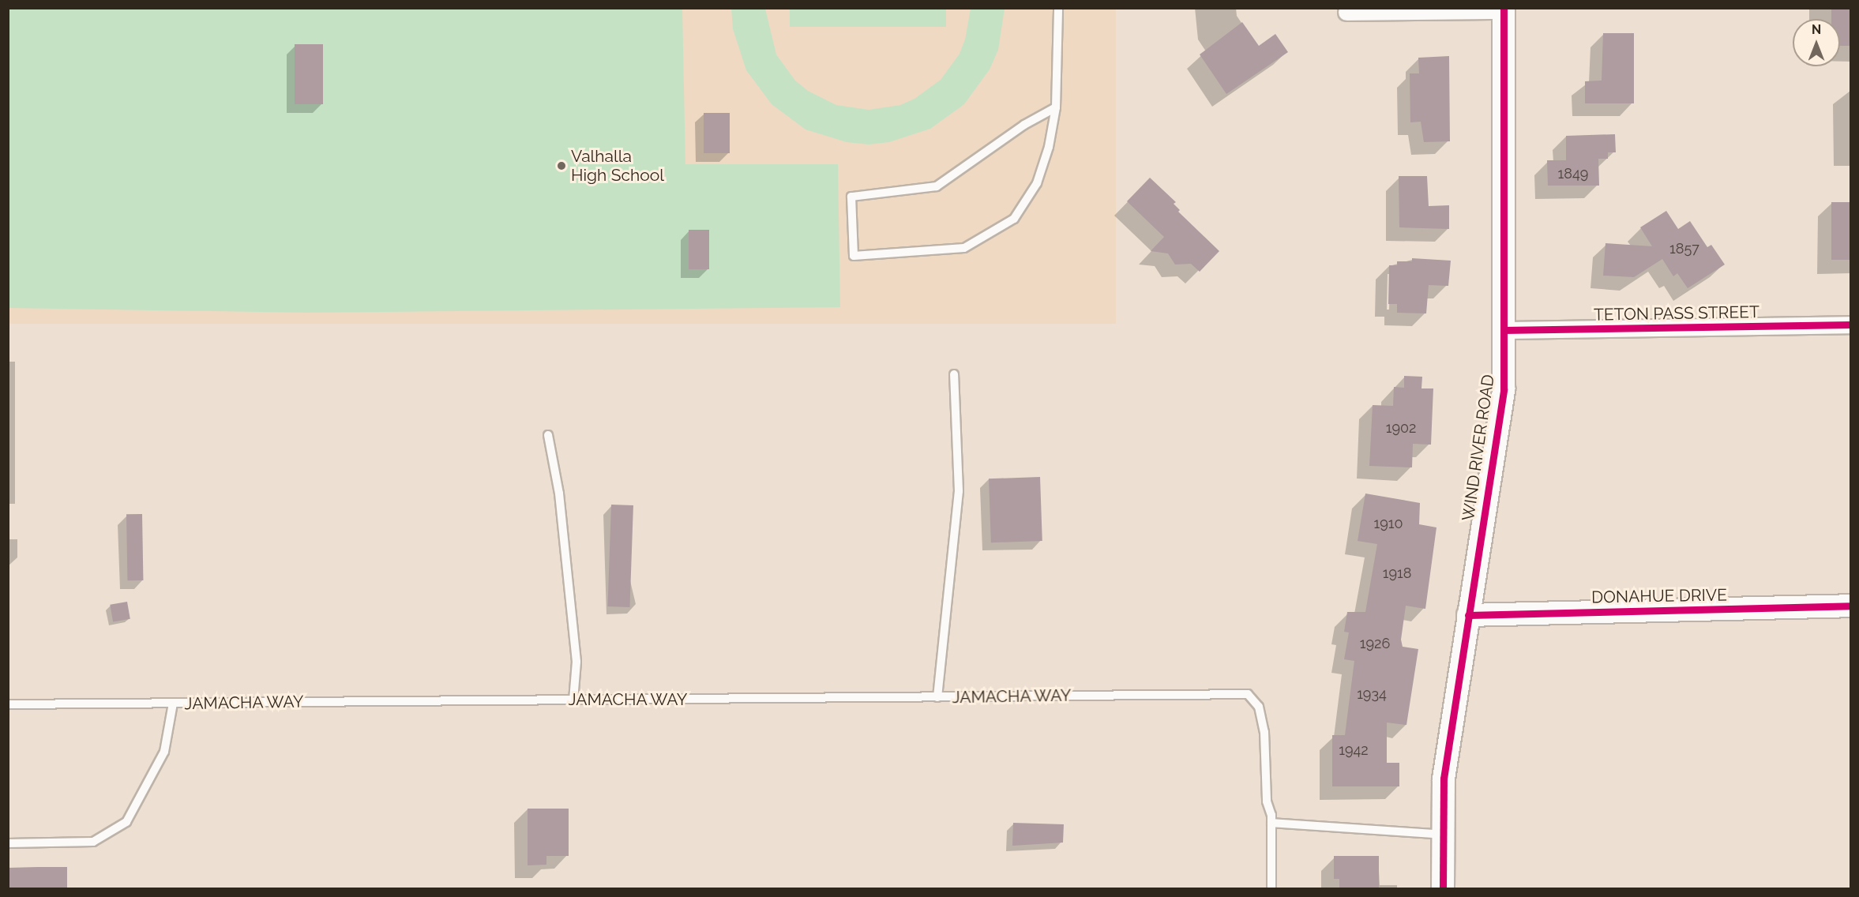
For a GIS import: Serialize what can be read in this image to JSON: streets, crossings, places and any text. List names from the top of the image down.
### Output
{
  "streets": {
    "street": ["TETON PASS STREET", "WIND RIVER ROAD", "DONAHUE DRIVE"],
    "lane": ["JAMACHA WAY"]
  },
  "crossings": [
    ["TETON PASS STREET", "WIND RIVER ROAD"],
    ["WIND RIVER ROAD", "DONAHUE DRIVE"]
  ],
  "places": ["Valhalla High School"],
  "house_numbers": [
    "1849",
    "1857",
    "1902",
    "1910",
    "1918",
    "1926",
    "1934",
    "1942"
  ],
  "north": "top"
}
